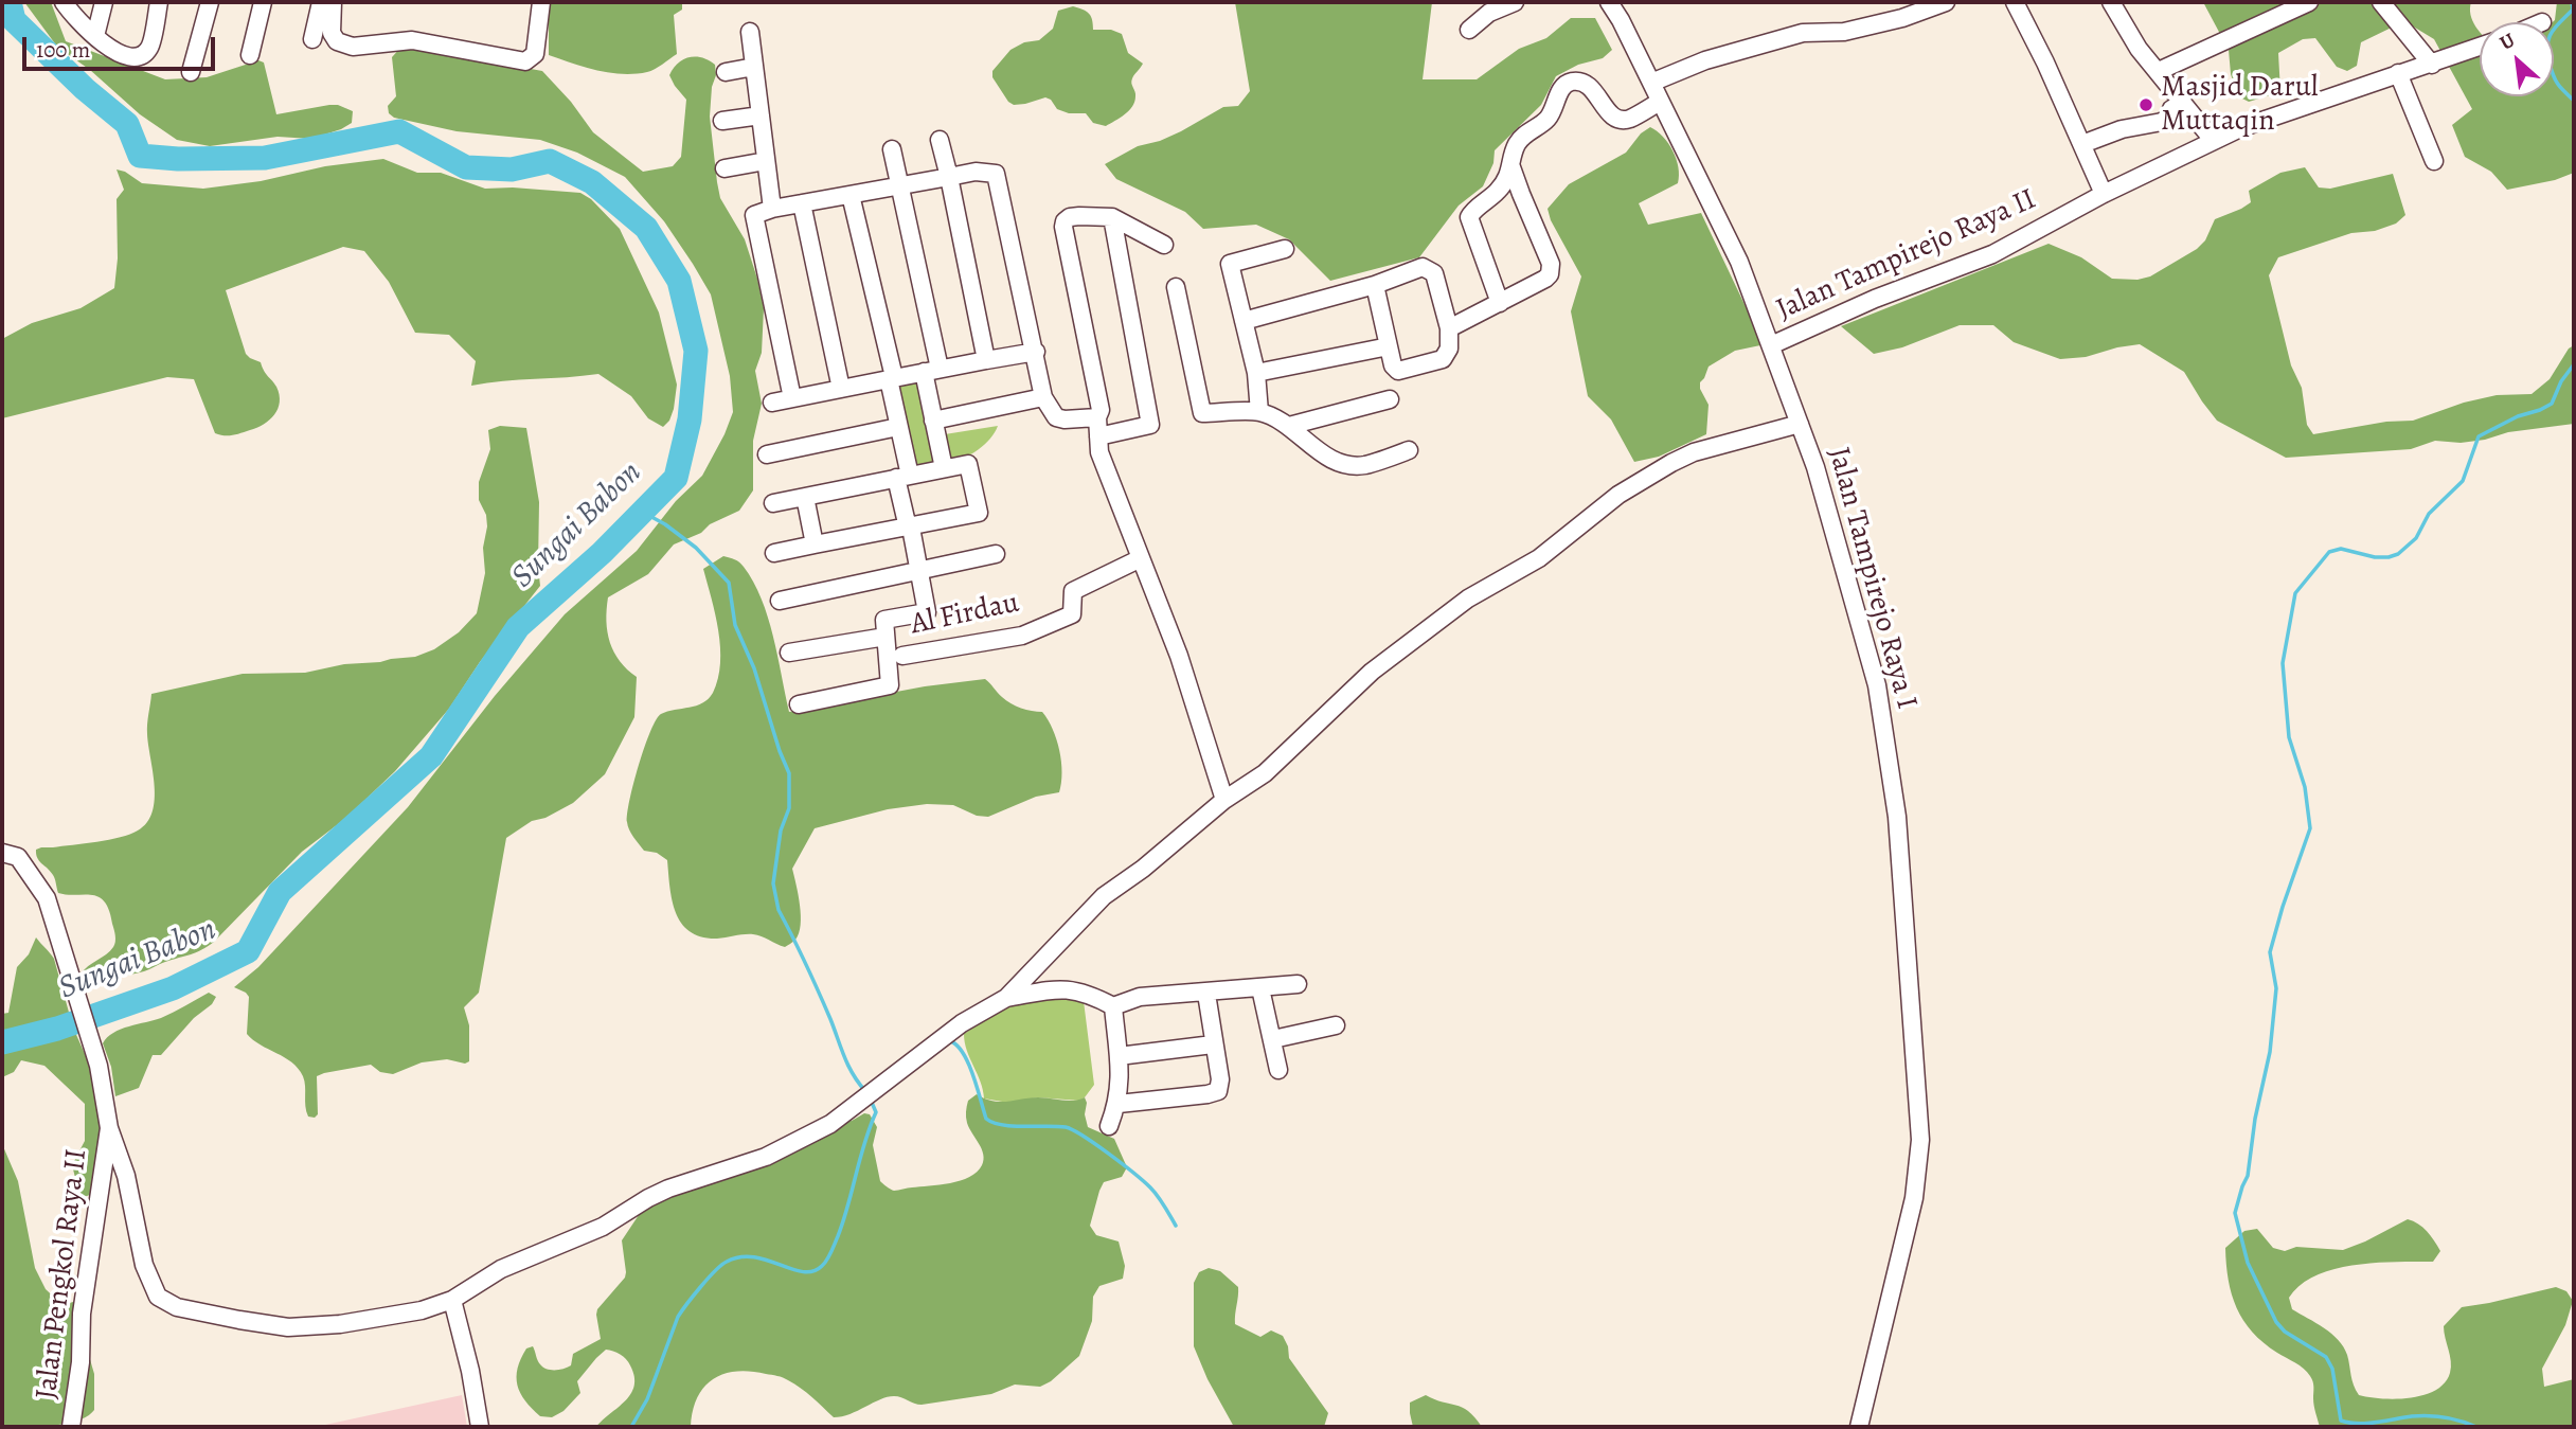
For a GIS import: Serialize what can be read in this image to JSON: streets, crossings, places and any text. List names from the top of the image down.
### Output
{
  "streets": {
    "street": [
      "Jalan Tampirejo Raya II",
      "Jalan Tampirejo Raya I",
      "Al Firdau",
      "Jalan Pengkol Raya II"
    ]
  },
  "crossings": [
    ["Jalan Tampirejo Raya II", "Jalan Tampirejo Raya I"]
  ],
  "water": ["Sungai Babon"],
  "places": ["Masjid Darul Muttaqin"],
  "scale_bar": "100 m",
  "north": "top left"
}
